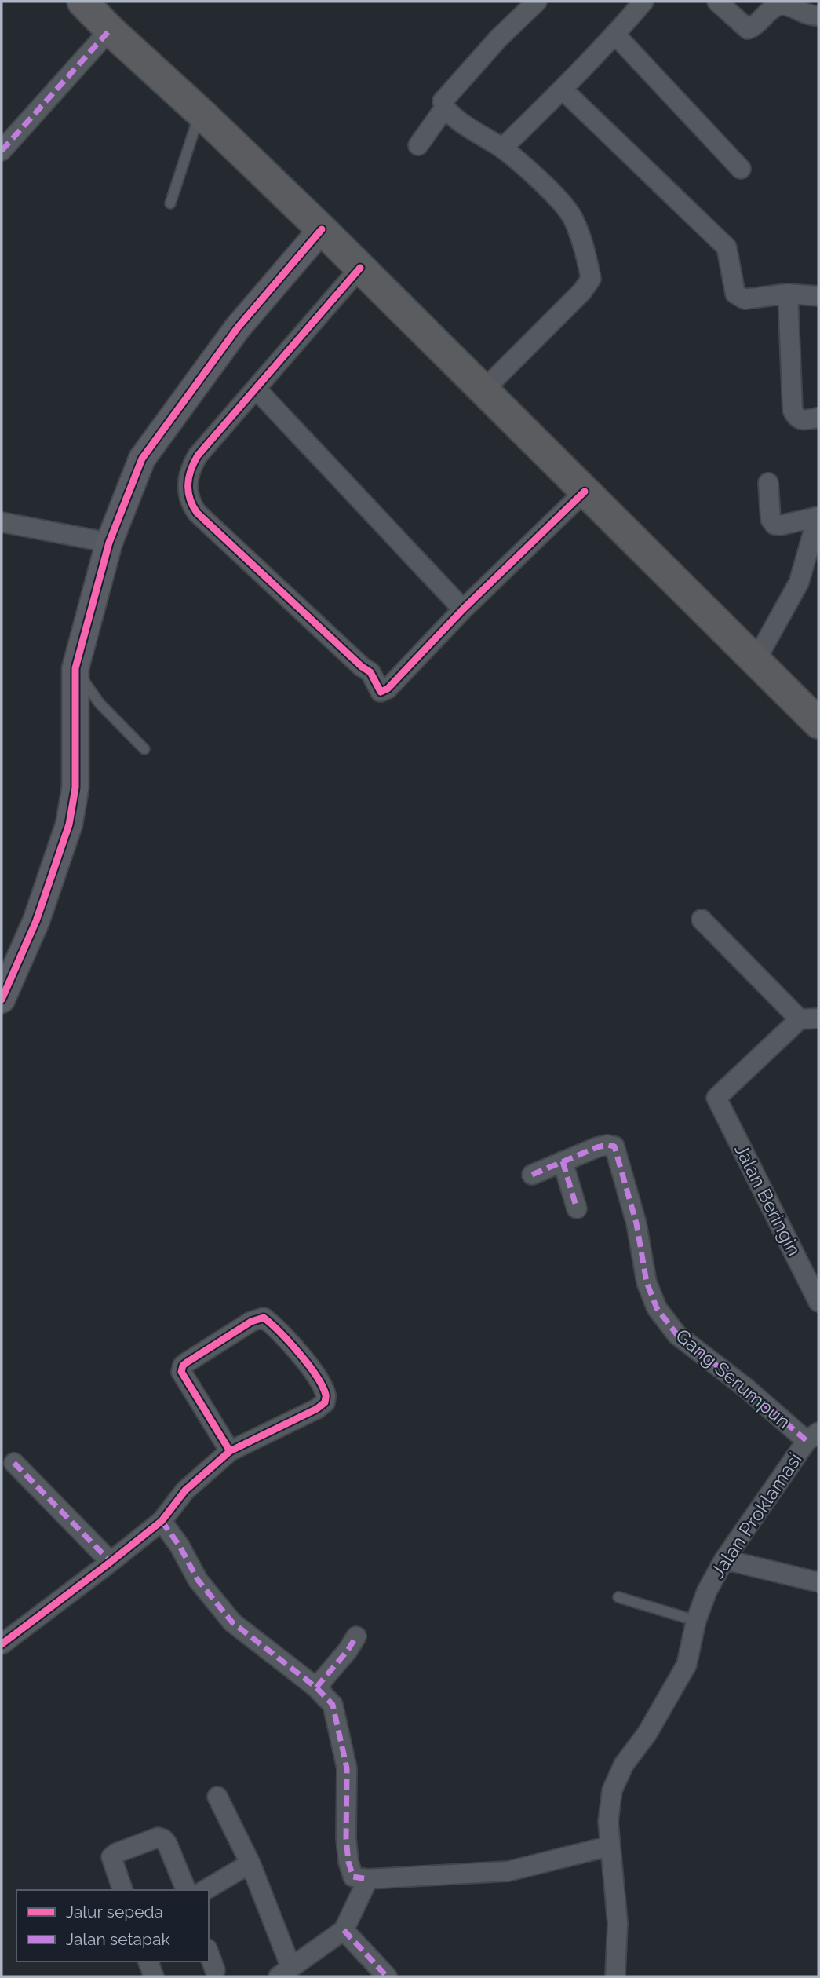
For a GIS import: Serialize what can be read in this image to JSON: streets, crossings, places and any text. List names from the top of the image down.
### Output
{
  "streets": {
    "street": ["Jalan Beringin", "Gang Serumpun", "Jalan Proklamasi"]
  },
  "crossings": [
    ["Gang Serumpun", "Jalan Proklamasi"]
  ],
  "legend": ["Jalur sepeda", "Jalan setapak"]
}
